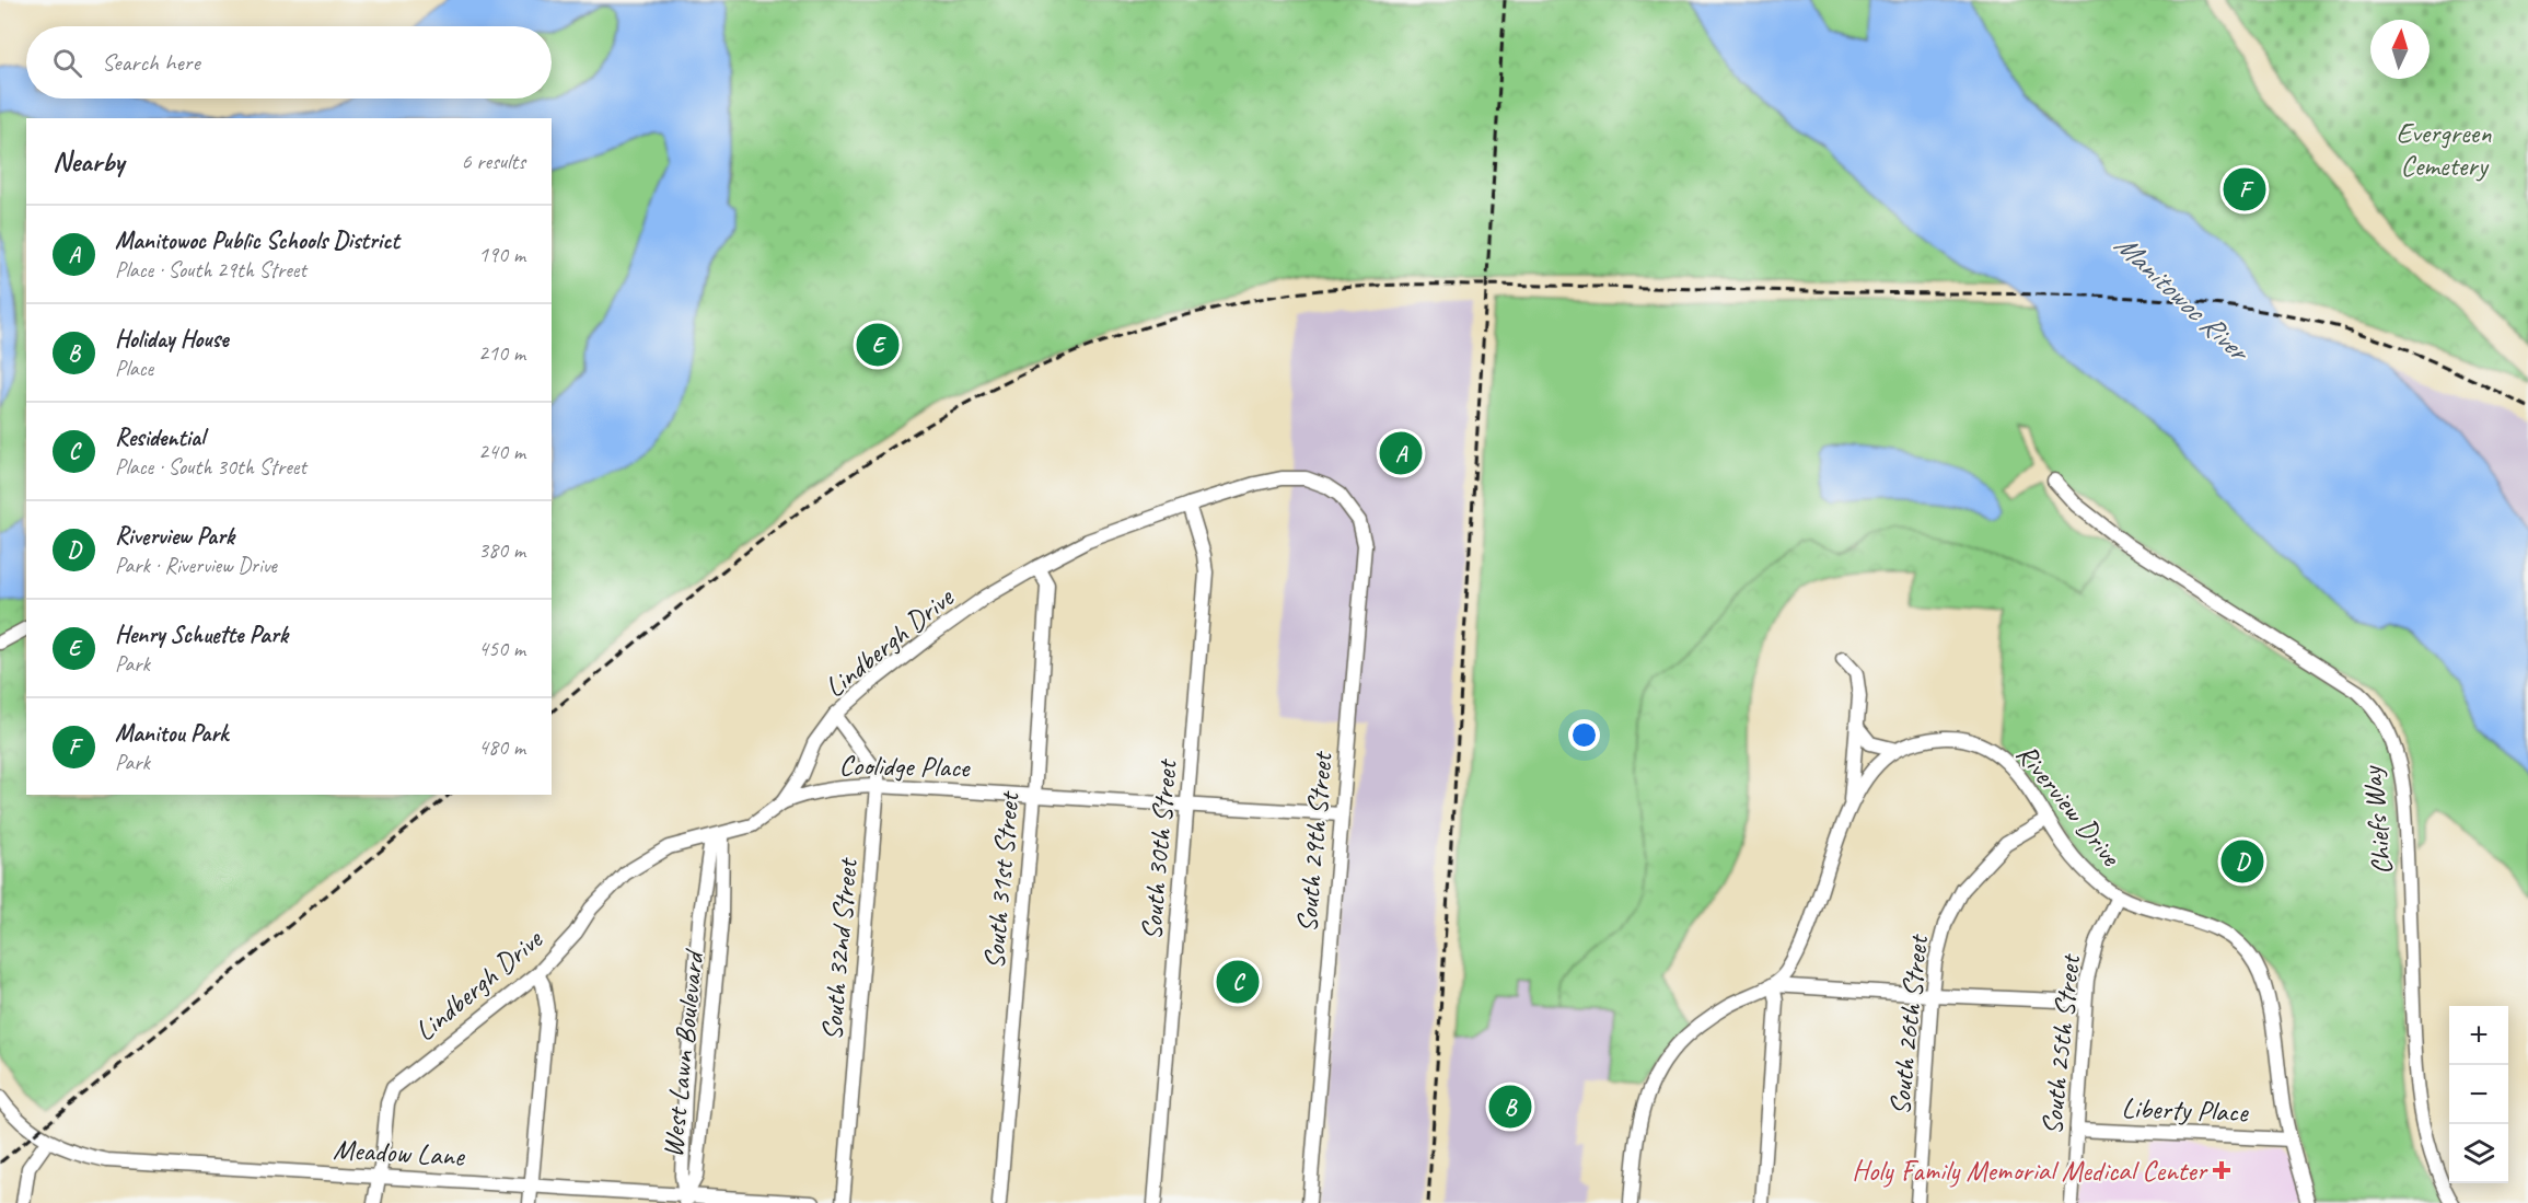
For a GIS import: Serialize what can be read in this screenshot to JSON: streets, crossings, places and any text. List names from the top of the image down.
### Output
{
  "streets": {
    "street": [
      "Lindbergh Drive",
      "Coolidge Place",
      "Riverview Drive",
      "Chiefs Way",
      "South 29th Street",
      "South 30th Street",
      "South 31st Street",
      "South 32nd Street",
      "South 26th Street",
      "South 25th Street",
      "West Lawn Boulevard",
      "Liberty Place",
      "Meadow Lane"
    ]
  },
  "crossings": [
    ["Lindbergh Drive", "Coolidge Place"],
    ["Lindbergh Drive", "South 29th Street"],
    ["Lindbergh Drive", "South 30th Street"],
    ["Lindbergh Drive", "South 31st Street"],
    ["Lindbergh Drive", "South 32nd Street"],
    ["Lindbergh Drive", "West Lawn Boulevard"],
    ["Lindbergh Drive", "Meadow Lane"],
    ["Coolidge Place", "South 29th Street"],
    ["Coolidge Place", "South 30th Street"],
    ["Coolidge Place", "South 31st Street"],
    ["Coolidge Place", "South 32nd Street"],
    ["Riverview Drive", "South 26th Street"],
    ["Riverview Drive", "South 25th Street"],
    ["Riverview Drive", "Liberty Place"],
    ["South 25th Street", "Liberty Place"],
    ["West Lawn Boulevard", "Meadow Lane"]
  ],
  "water": ["Manitowoc River"],
  "parks": ["Evergreen Cemetery"],
  "places": {
    "health": ["Holy Family Memorial Medical Center"]
  },
  "north": "top",
  "page": {
    "search": "Search here",
    "heading": ["Nearby", "6 results"],
    "pins": [
      "F",
      "E",
      "A",
      "D",
      "C",
      "B"
    ],
    "list": [
      {
        "mark": "A",
        "name": "Manitowoc Public Schools District",
        "note": "Place · South 29th Street",
        "value": "190 m"
      },
      {
        "mark": "B",
        "name": "Holiday House",
        "note": "Place",
        "value": "210 m"
      },
      {
        "mark": "C",
        "name": "Residential",
        "note": "Place · South 30th Street",
        "value": "240 m"
      },
      {
        "mark": "D",
        "name": "Riverview Park",
        "note": "Park · Riverview Drive",
        "value": "380 m"
      },
      {
        "mark": "E",
        "name": "Henry Schuette Park",
        "note": "Park",
        "value": "450 m"
      },
      {
        "mark": "F",
        "name": "Manitou Park",
        "note": "Park",
        "value": "480 m"
      }
    ],
    "map_buttons": ["+", "−"]
  }
}
